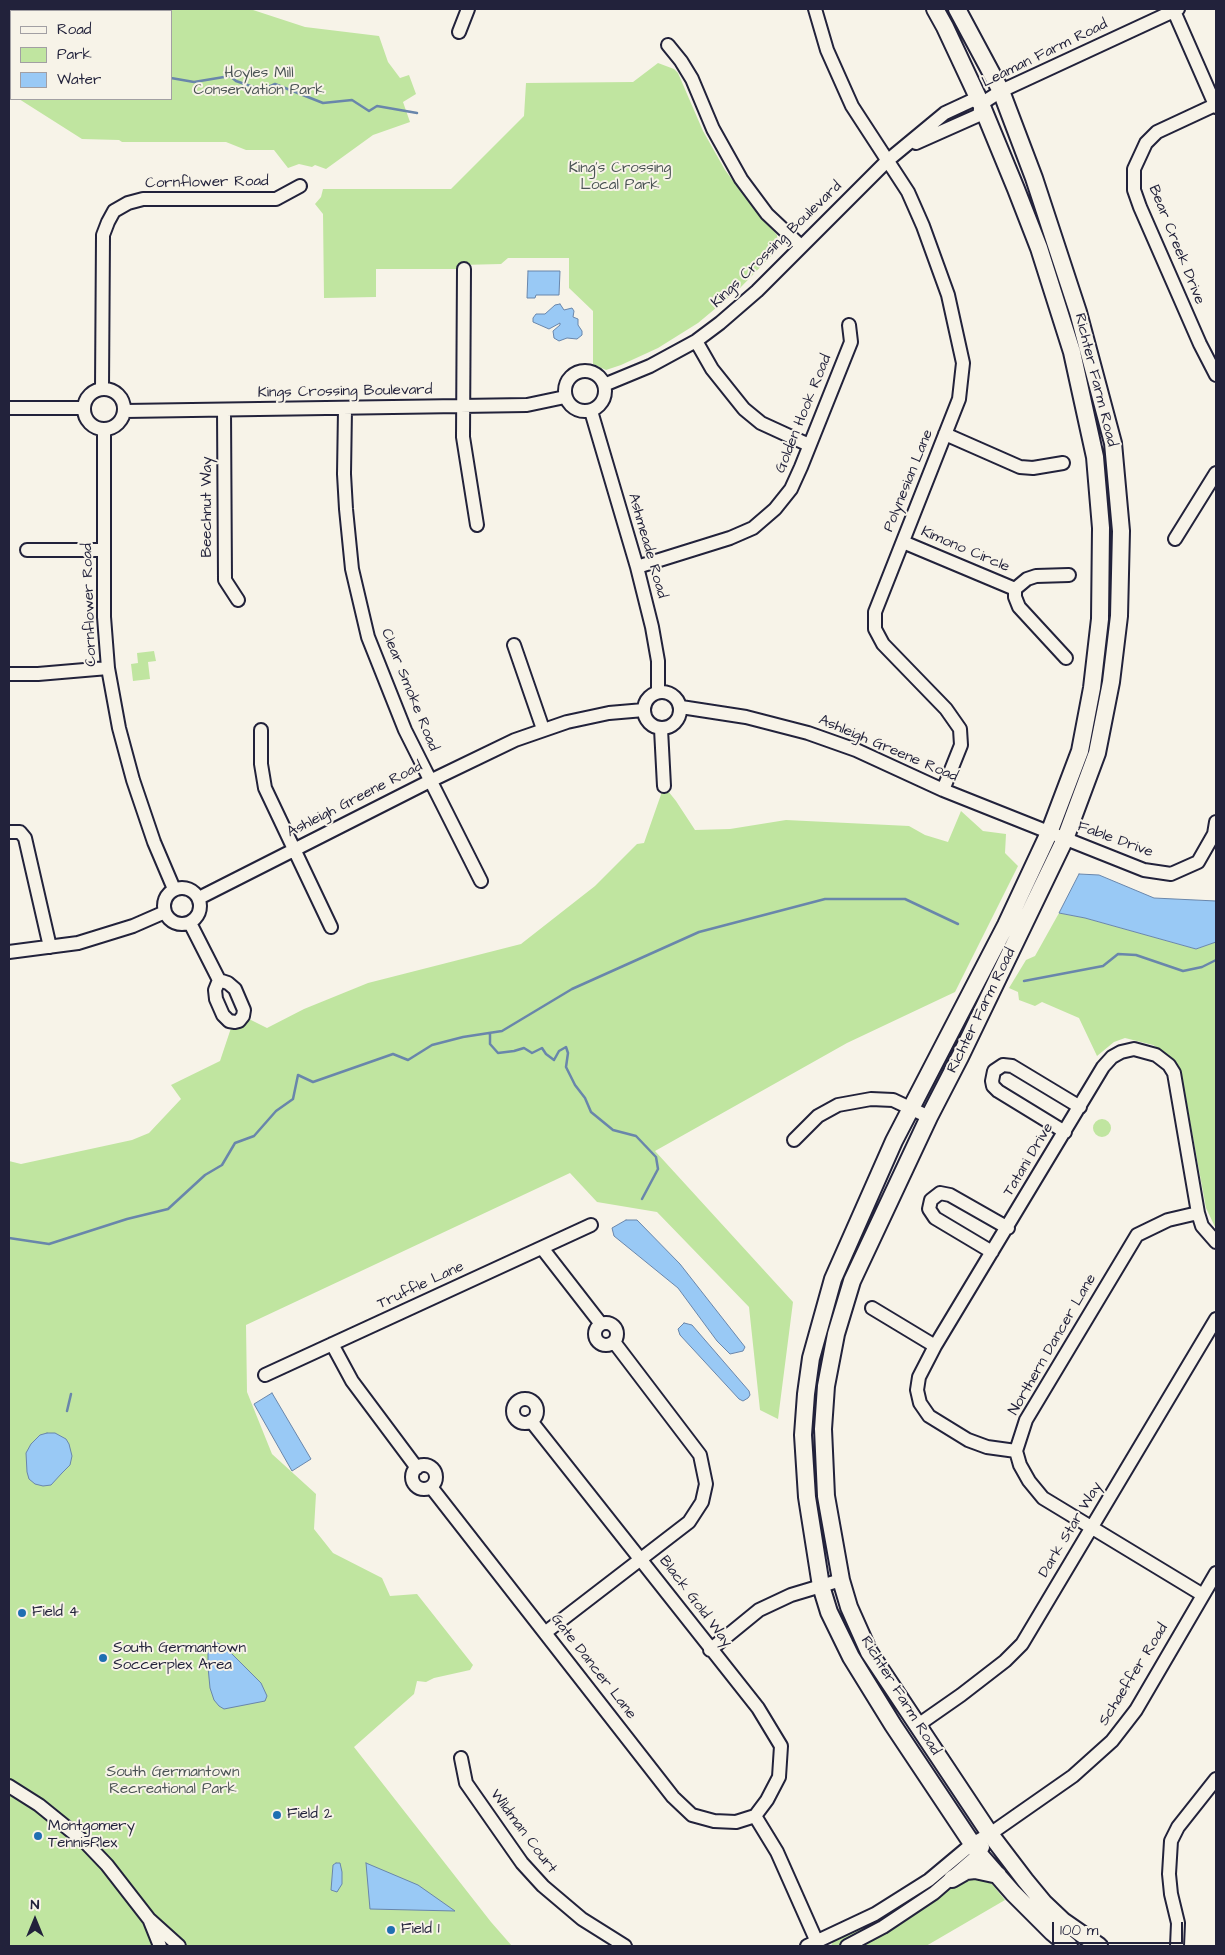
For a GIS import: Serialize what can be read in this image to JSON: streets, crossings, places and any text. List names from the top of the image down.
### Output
{
  "streets": {
    "main road": ["Richter Farm Road"],
    "street": [
      "Leaman Farm Road",
      "Cornflower Road",
      "Kings Crossing Boulevard",
      "Bear Creek Drive",
      "Golden Hook Road",
      "Polynesian Lane",
      "Beechnut Way",
      "Ashmeade Road",
      "Kimono Circle",
      "Clear Smoke Road",
      "Ashleigh Greene Road",
      "Fable Drive",
      "Tatani Drive",
      "Truffle Lane",
      "Northern Dancer Lane",
      "Dark Star Way",
      "Black Gold Way",
      "Gate Dancer Lane",
      "Schaeffer Road",
      "Wildman Court"
    ]
  },
  "crossings": [
    ["Leaman Farm Road", "Kings Crossing Boulevard"],
    ["Leaman Farm Road", "Richter Farm Road"],
    ["Cornflower Road", "Kings Crossing Boulevard"],
    ["Cornflower Road", "Ashleigh Greene Road"],
    ["Kings Crossing Boulevard", "Richter Farm Road"],
    ["Kings Crossing Boulevard", "Polynesian Lane"],
    ["Kings Crossing Boulevard", "Beechnut Way"],
    ["Kings Crossing Boulevard", "Ashmeade Road"],
    ["Kings Crossing Boulevard", "Clear Smoke Road"],
    ["Richter Farm Road", "Ashleigh Greene Road"],
    ["Richter Farm Road", "Fable Drive"],
    ["Richter Farm Road", "Dark Star Way"],
    ["Richter Farm Road", "Schaeffer Road"],
    ["Golden Hook Road", "Ashmeade Road"],
    ["Polynesian Lane", "Kimono Circle"],
    ["Polynesian Lane", "Ashleigh Greene Road"],
    ["Ashmeade Road", "Ashleigh Greene Road"],
    ["Clear Smoke Road", "Ashleigh Greene Road"],
    ["Ashleigh Greene Road", "Fable Drive"],
    ["Tatani Drive", "Northern Dancer Lane"],
    ["Truffle Lane", "Gate Dancer Lane"],
    ["Black Gold Way", "Gate Dancer Lane"]
  ],
  "parks": ["Hoyles Mill Conservation Park", "King's Crossing Local Park", "South Germantown Recreational Park"],
  "places": [
    "Field 4",
    "South Germantown Soccerplex Area",
    "Field 2",
    "Montgomery TennisPlex",
    "Field 1"
  ],
  "legend": ["Road", "Park", "Water"],
  "scale_bar": "100 m",
  "north": "top"
}
